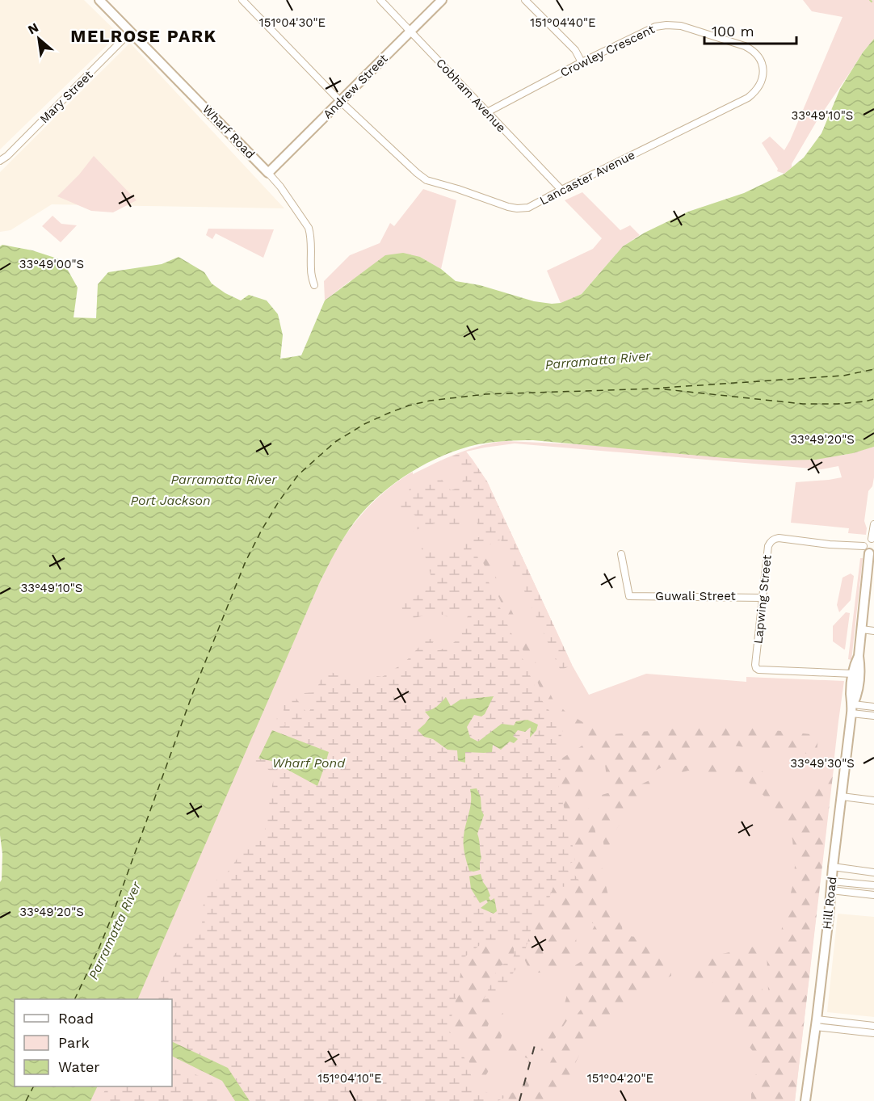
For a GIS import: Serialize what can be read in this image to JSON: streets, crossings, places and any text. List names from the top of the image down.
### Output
{
  "streets": {
    "street": [
      "Crowley Crescent",
      "Andrew Street",
      "Cobham Avenue",
      "Mary Street",
      "Wharf Road",
      "Lancaster Avenue",
      "Guwali Street",
      "Lapwing Street",
      "Hill Road"
    ]
  },
  "crossings": [
    ["Crowley Crescent", "Cobham Avenue"],
    ["Crowley Crescent", "Lancaster Avenue"],
    ["Andrew Street", "Cobham Avenue"],
    ["Andrew Street", "Wharf Road"],
    ["Andrew Street", "Lancaster Avenue"],
    ["Cobham Avenue", "Lancaster Avenue"],
    ["Mary Street", "Wharf Road"],
    ["Guwali Street", "Lapwing Street"],
    ["Lapwing Street", "Hill Road"]
  ],
  "districts": ["MELROSE PARK"],
  "water": ["Parramatta River", "Port Jackson", "Wharf Pond"],
  "legend": ["Road", "Park", "Water"],
  "scale_bar": "100 m",
  "north": "top left",
  "coordinates": [
    "151°04'30\"E",
    "151°04'40\"E",
    "33°49'10\"S",
    "33°49'00\"S",
    "33°49'20\"S",
    "33°49'30\"S",
    "151°04'10\"E",
    "151°04'20\"E"
  ]
}
